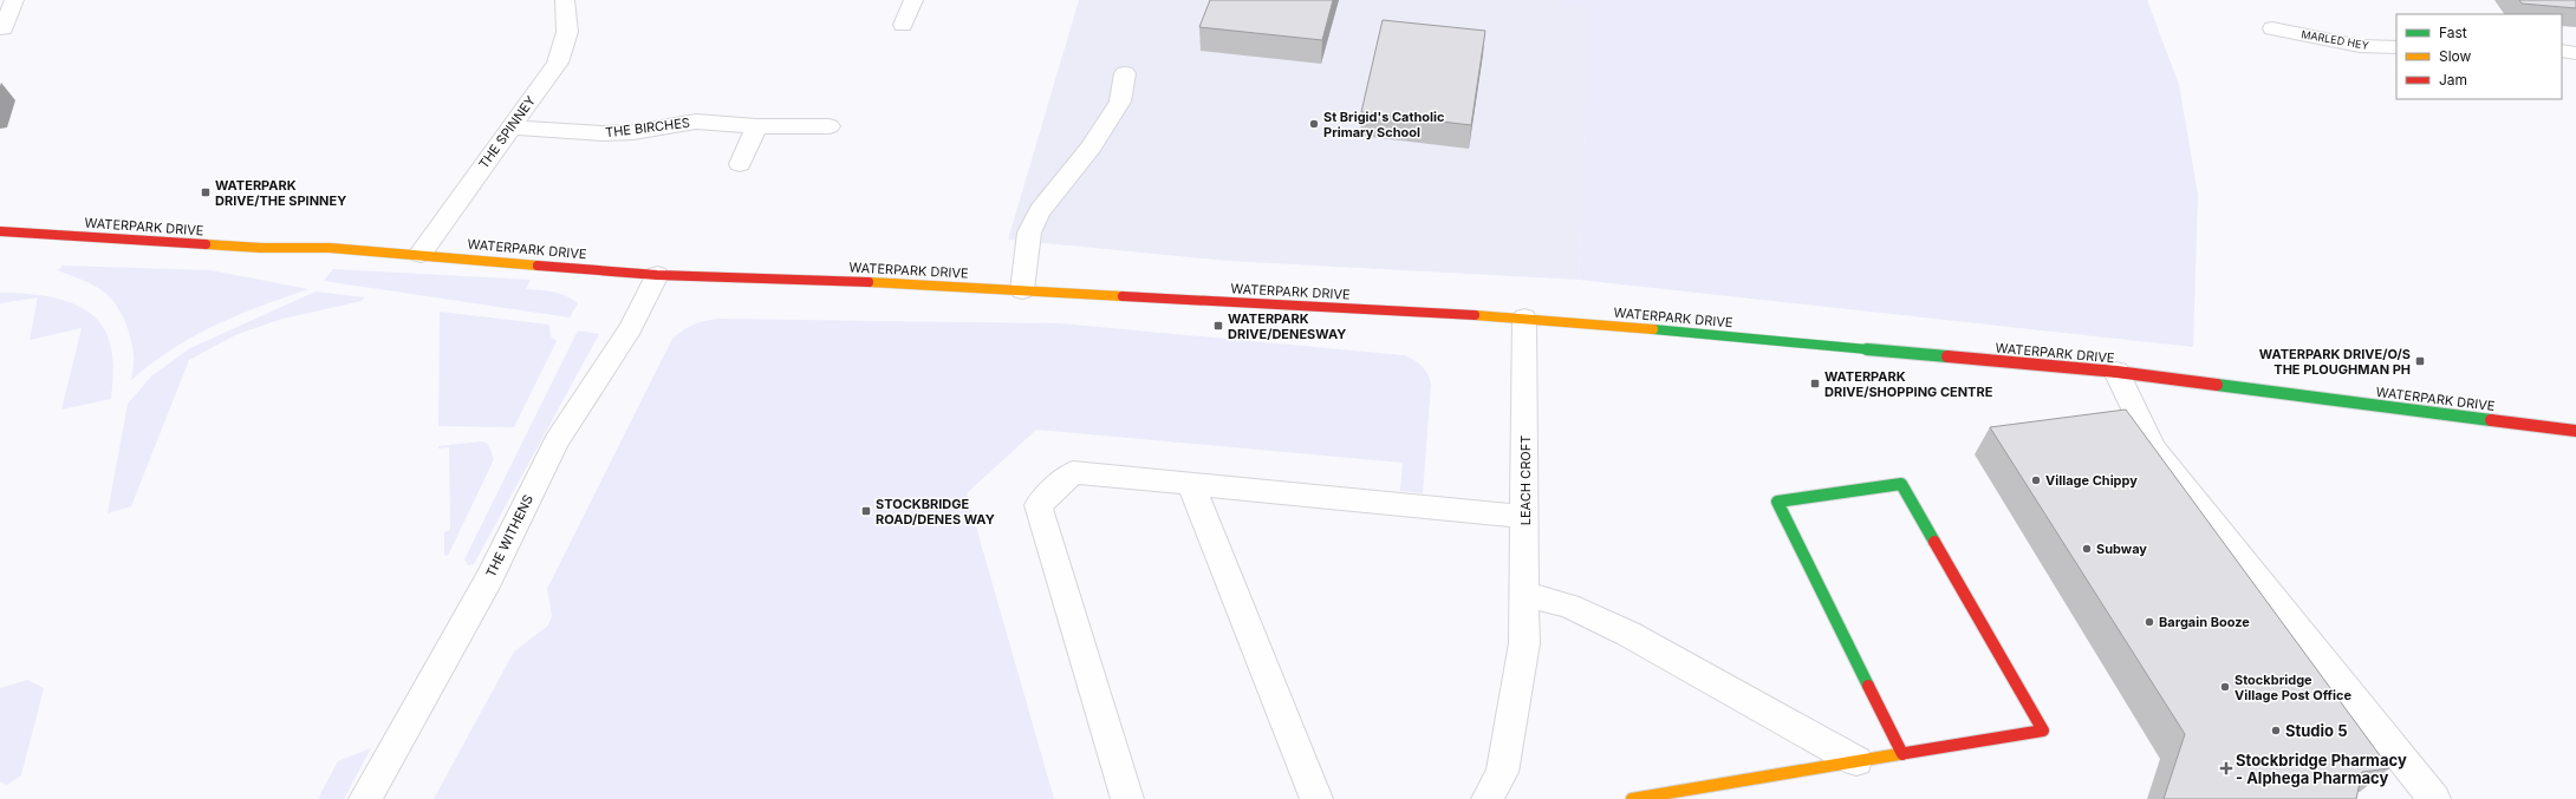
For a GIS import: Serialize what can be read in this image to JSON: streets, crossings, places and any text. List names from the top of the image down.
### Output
{
  "streets": {
    "street": [
      "MARLED HEY",
      "THE BIRCHES",
      "THE SPINNEY",
      "WATERPARK DRIVE",
      "LEACH CROFT",
      "THE WITHENS"
    ]
  },
  "crossings": [
    ["THE BIRCHES", "THE SPINNEY"],
    ["THE SPINNEY", "WATERPARK DRIVE"],
    ["WATERPARK DRIVE", "LEACH CROFT"],
    ["WATERPARK DRIVE", "THE WITHENS"]
  ],
  "places": {
    "other": [
      "St Brigid's Catholic Primary School",
      "Village Chippy",
      "Subway",
      "Bargain Booze",
      "Stockbridge Village Post Office",
      "Studio 5"
    ],
    "transit": [
      "WATERPARK DRIVE/THE SPINNEY",
      "WATERPARK DRIVE/DENESWAY",
      "WATERPARK DRIVE/O/S THE PLOUGHMAN PH",
      "WATERPARK DRIVE/SHOPPING CENTRE",
      "STOCKBRIDGE ROAD/DENES WAY"
    ],
    "health": ["Stockbridge Pharmacy - Alphega Pharmacy"]
  },
  "legend": ["Fast", "Slow", "Jam"]
}
